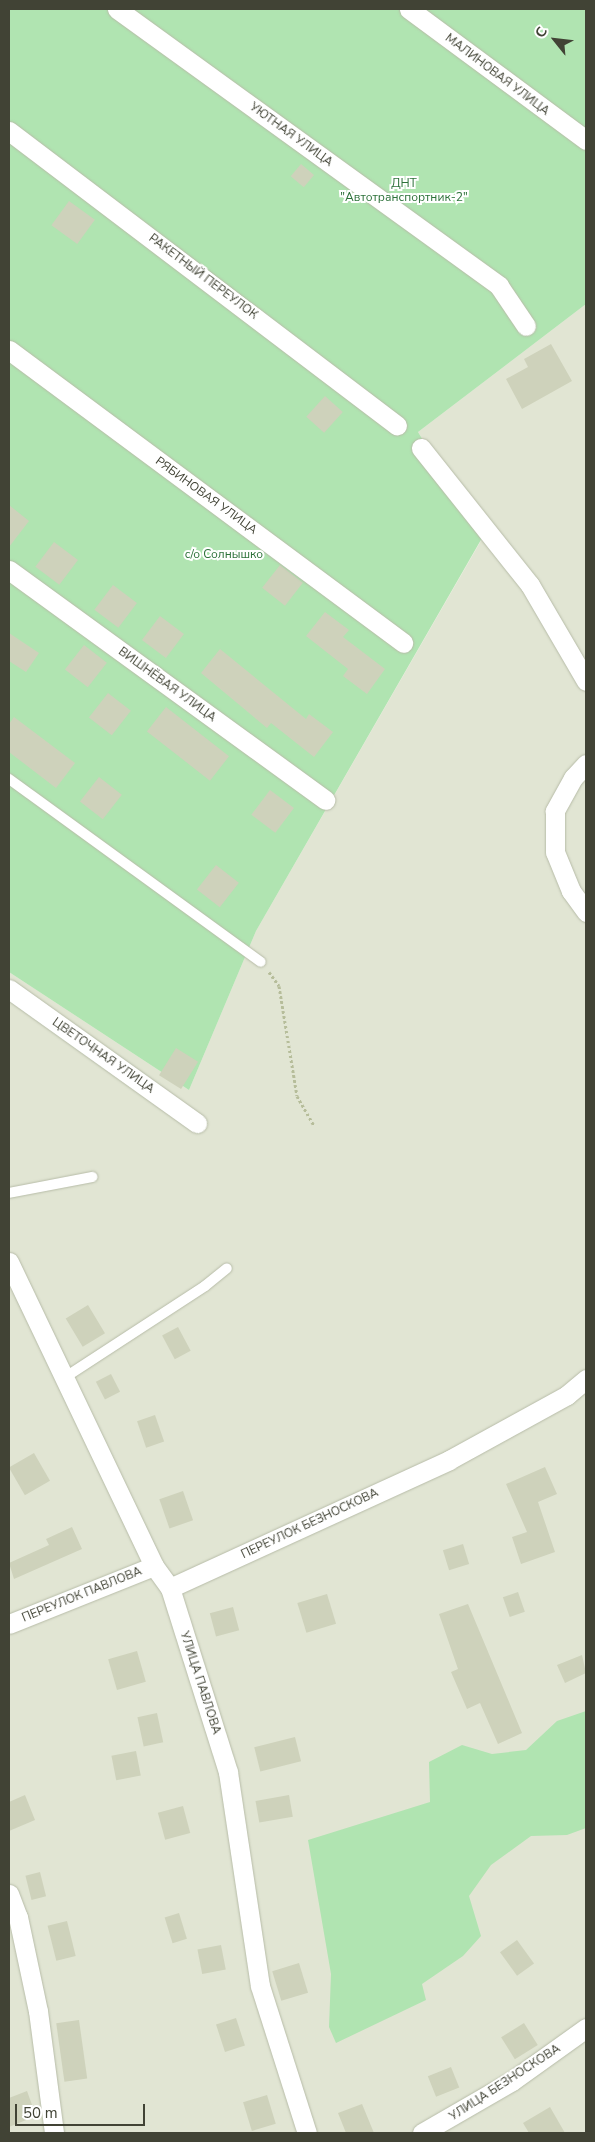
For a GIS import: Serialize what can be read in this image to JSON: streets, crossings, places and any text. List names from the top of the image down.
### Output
{
  "streets": {
    "street": [
      "МАЛИНОВАЯ УЛИЦА",
      "УЮТНАЯ УЛИЦА",
      "РАКЕТНЫЙ ПЕРЕУЛОК",
      "РЯБИНОВАЯ УЛИЦА",
      "ВИШНЁВАЯ УЛИЦА",
      "ЦВЕТОЧНАЯ УЛИЦА",
      "ПЕРЕУЛОК БЕЗНОСКОВА",
      "ПЕРЕУЛОК ПАВЛОВА",
      "УЛИЦА ПАВЛОВА",
      "УЛИЦА БЕЗНОСКОВА"
    ]
  },
  "crossings": [
    ["ПЕРЕУЛОК БЕЗНОСКОВА", "УЛИЦА ПАВЛОВА"],
    ["ПЕРЕУЛОК ПАВЛОВА", "УЛИЦА ПАВЛОВА"]
  ],
  "parks": ["ДНТ \"Автотранспортник-2\"", "с/о Солнышко"],
  "scale_bar": "50 m",
  "north": "top left"
}
